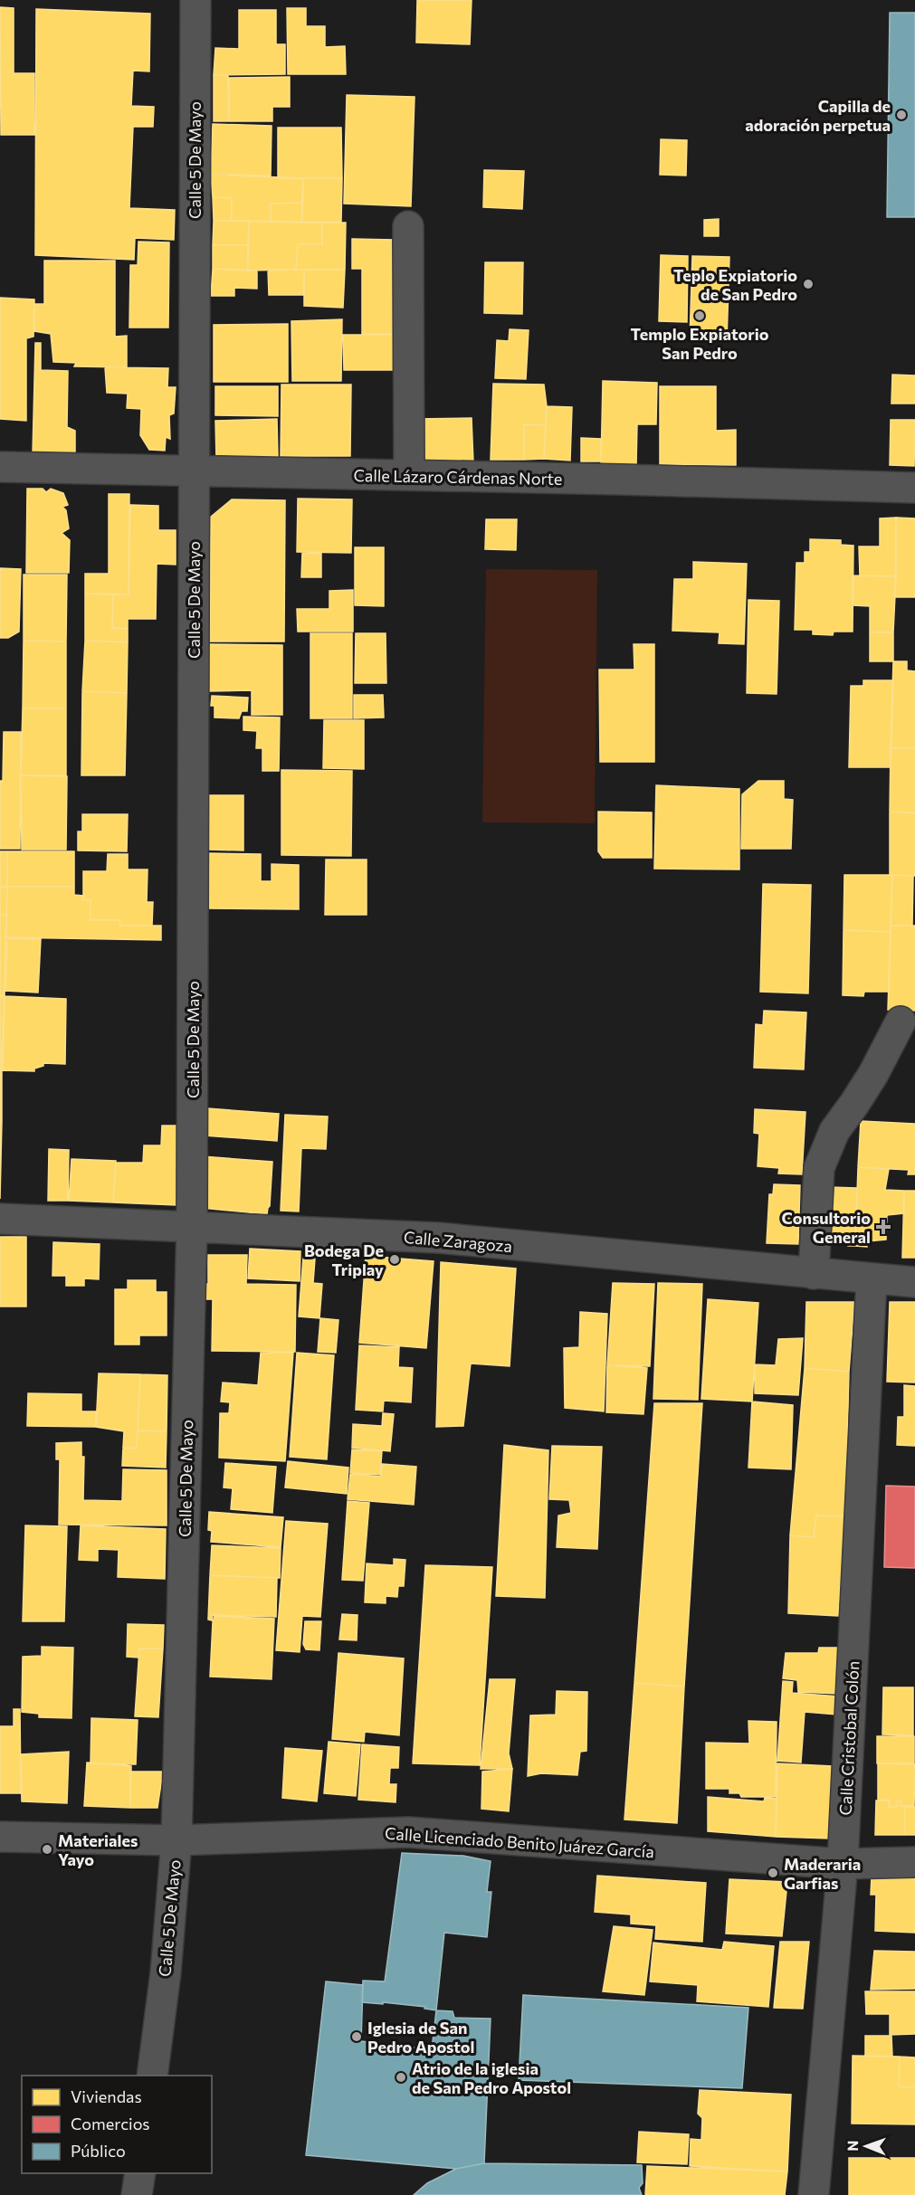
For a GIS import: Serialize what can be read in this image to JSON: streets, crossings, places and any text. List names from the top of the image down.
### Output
{
  "streets": {
    "street": [
      "Calle 5 De Mayo",
      "Calle Lázaro Cárdenas Norte",
      "Calle Zaragoza",
      "Calle Cristobal Colón",
      "Calle Licenciado Benito Juárez García"
    ]
  },
  "crossings": [
    ["Calle 5 De Mayo", "Calle Lázaro Cárdenas Norte"],
    ["Calle 5 De Mayo", "Calle Zaragoza"],
    ["Calle 5 De Mayo", "Calle Licenciado Benito Juárez García"],
    ["Calle Zaragoza", "Calle Cristobal Colón"],
    ["Calle Cristobal Colón", "Calle Licenciado Benito Juárez García"]
  ],
  "places": {
    "other": [
      "Capilla de adoración perpetua",
      "Teplo Expiatorio de San Pedro",
      "Templo Expiatorio San Pedro",
      "Bodega De Triplay",
      "Materiales Yayo",
      "Maderaria Garfias",
      "Iglesia de San Pedro Apostol",
      "Atrio de la iglesia de San Pedro Apostol"
    ],
    "health": ["Consultorio General"]
  },
  "legend": ["Viviendas", "Comercios", "Público"],
  "north": "left"
}
